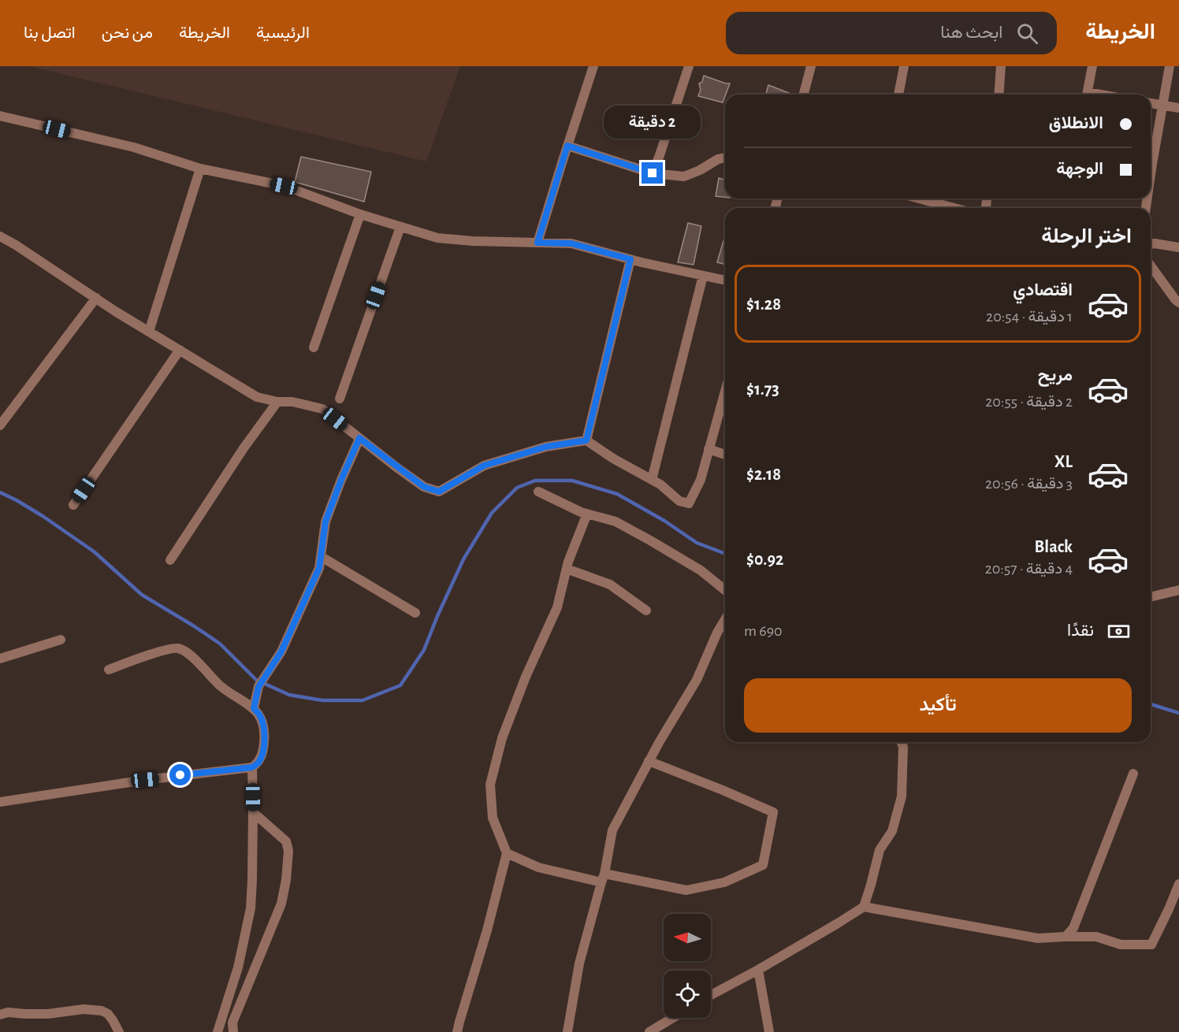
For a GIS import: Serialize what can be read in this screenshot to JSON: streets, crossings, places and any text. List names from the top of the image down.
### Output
{
  "north": "left",
  "page": {
    "header": "الخريطة",
    "search": "ابحث هنا",
    "nav": [
      "الرئيسية",
      "الخريطة",
      "من نحن",
      "اتصل بنا"
    ],
    "banner": ["الانطلاق", "الوجهة"],
    "bubble": "2 دقيقة",
    "heading": "اختر الرحلة",
    "list": [
      {
        "name": "اقتصادي",
        "note": "1 دقيقة · 20:54",
        "value": "$1.28"
      },
      {
        "name": "مريح",
        "note": "2 دقيقة · 20:55",
        "value": "$1.73"
      },
      {
        "name": "XL",
        "note": "3 دقيقة · 20:56",
        "value": "$2.18"
      },
      {
        "name": "Black",
        "note": "4 دقيقة · 20:57",
        "value": "$0.92"
      }
    ],
    "pay": ["نقدًا", "690 m"],
    "buttons": "تأكيد"
  }
}
